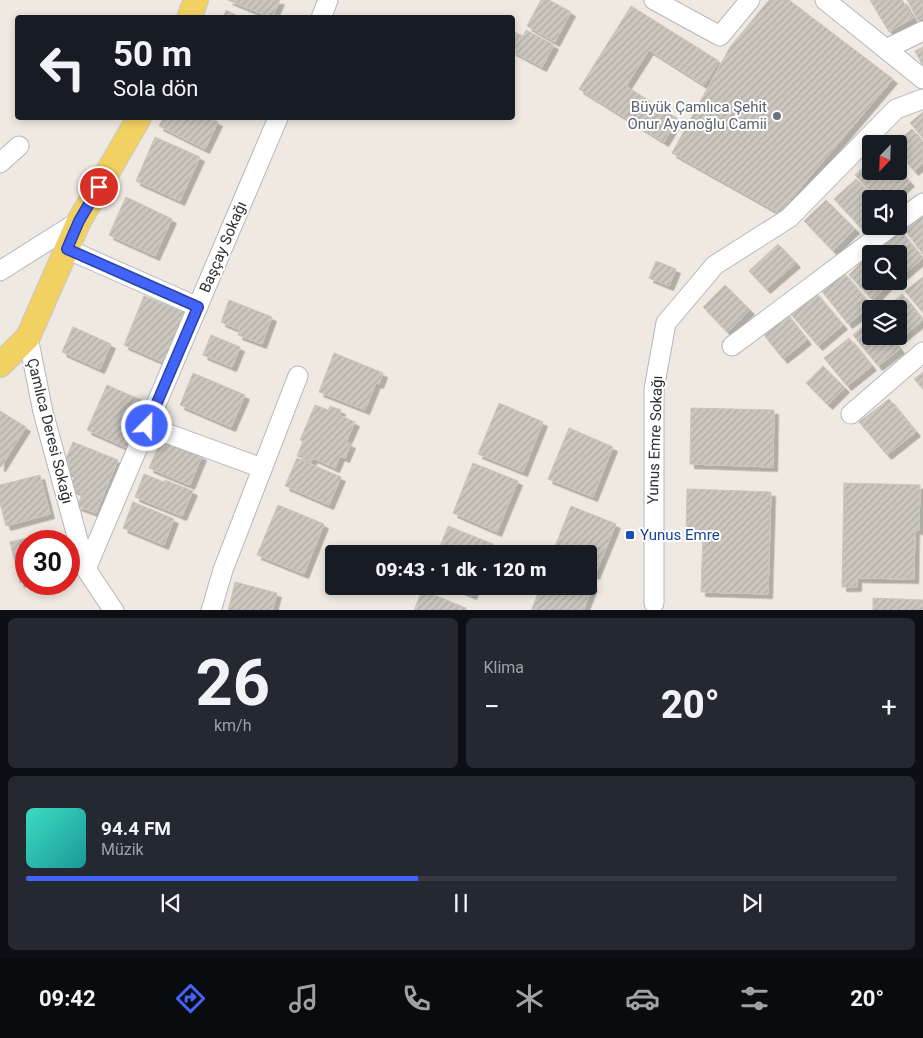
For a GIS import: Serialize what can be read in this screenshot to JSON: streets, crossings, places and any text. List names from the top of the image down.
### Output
{
  "streets": {
    "main road": ["Çamlıca Deresi Sokağı"],
    "street": ["Başçay Sokağı", "Yunus Emre Sokağı"]
  },
  "crossings": [
    ["Başçay Sokağı", "Çamlıca Deresi Sokağı"]
  ],
  "places": {
    "other": ["Büyük Çamlıca Şehit Onur Ayanoğlu Camii"],
    "transit": ["Yunus Emre"]
  },
  "north": "bottom left",
  "page": {
    "turn": ["50 m", "Sola dön"],
    "limit": "30",
    "trip": "09:43 · 1 dk · 120 m",
    "tile": [
      ["26", "km/h"],
      "Klima"
    ],
    "heat": ["−", "20°", "+"],
    "song": ["94.4 FM", "Müzik"],
    "tabs": ["09:42", "20°"]
  }
}
